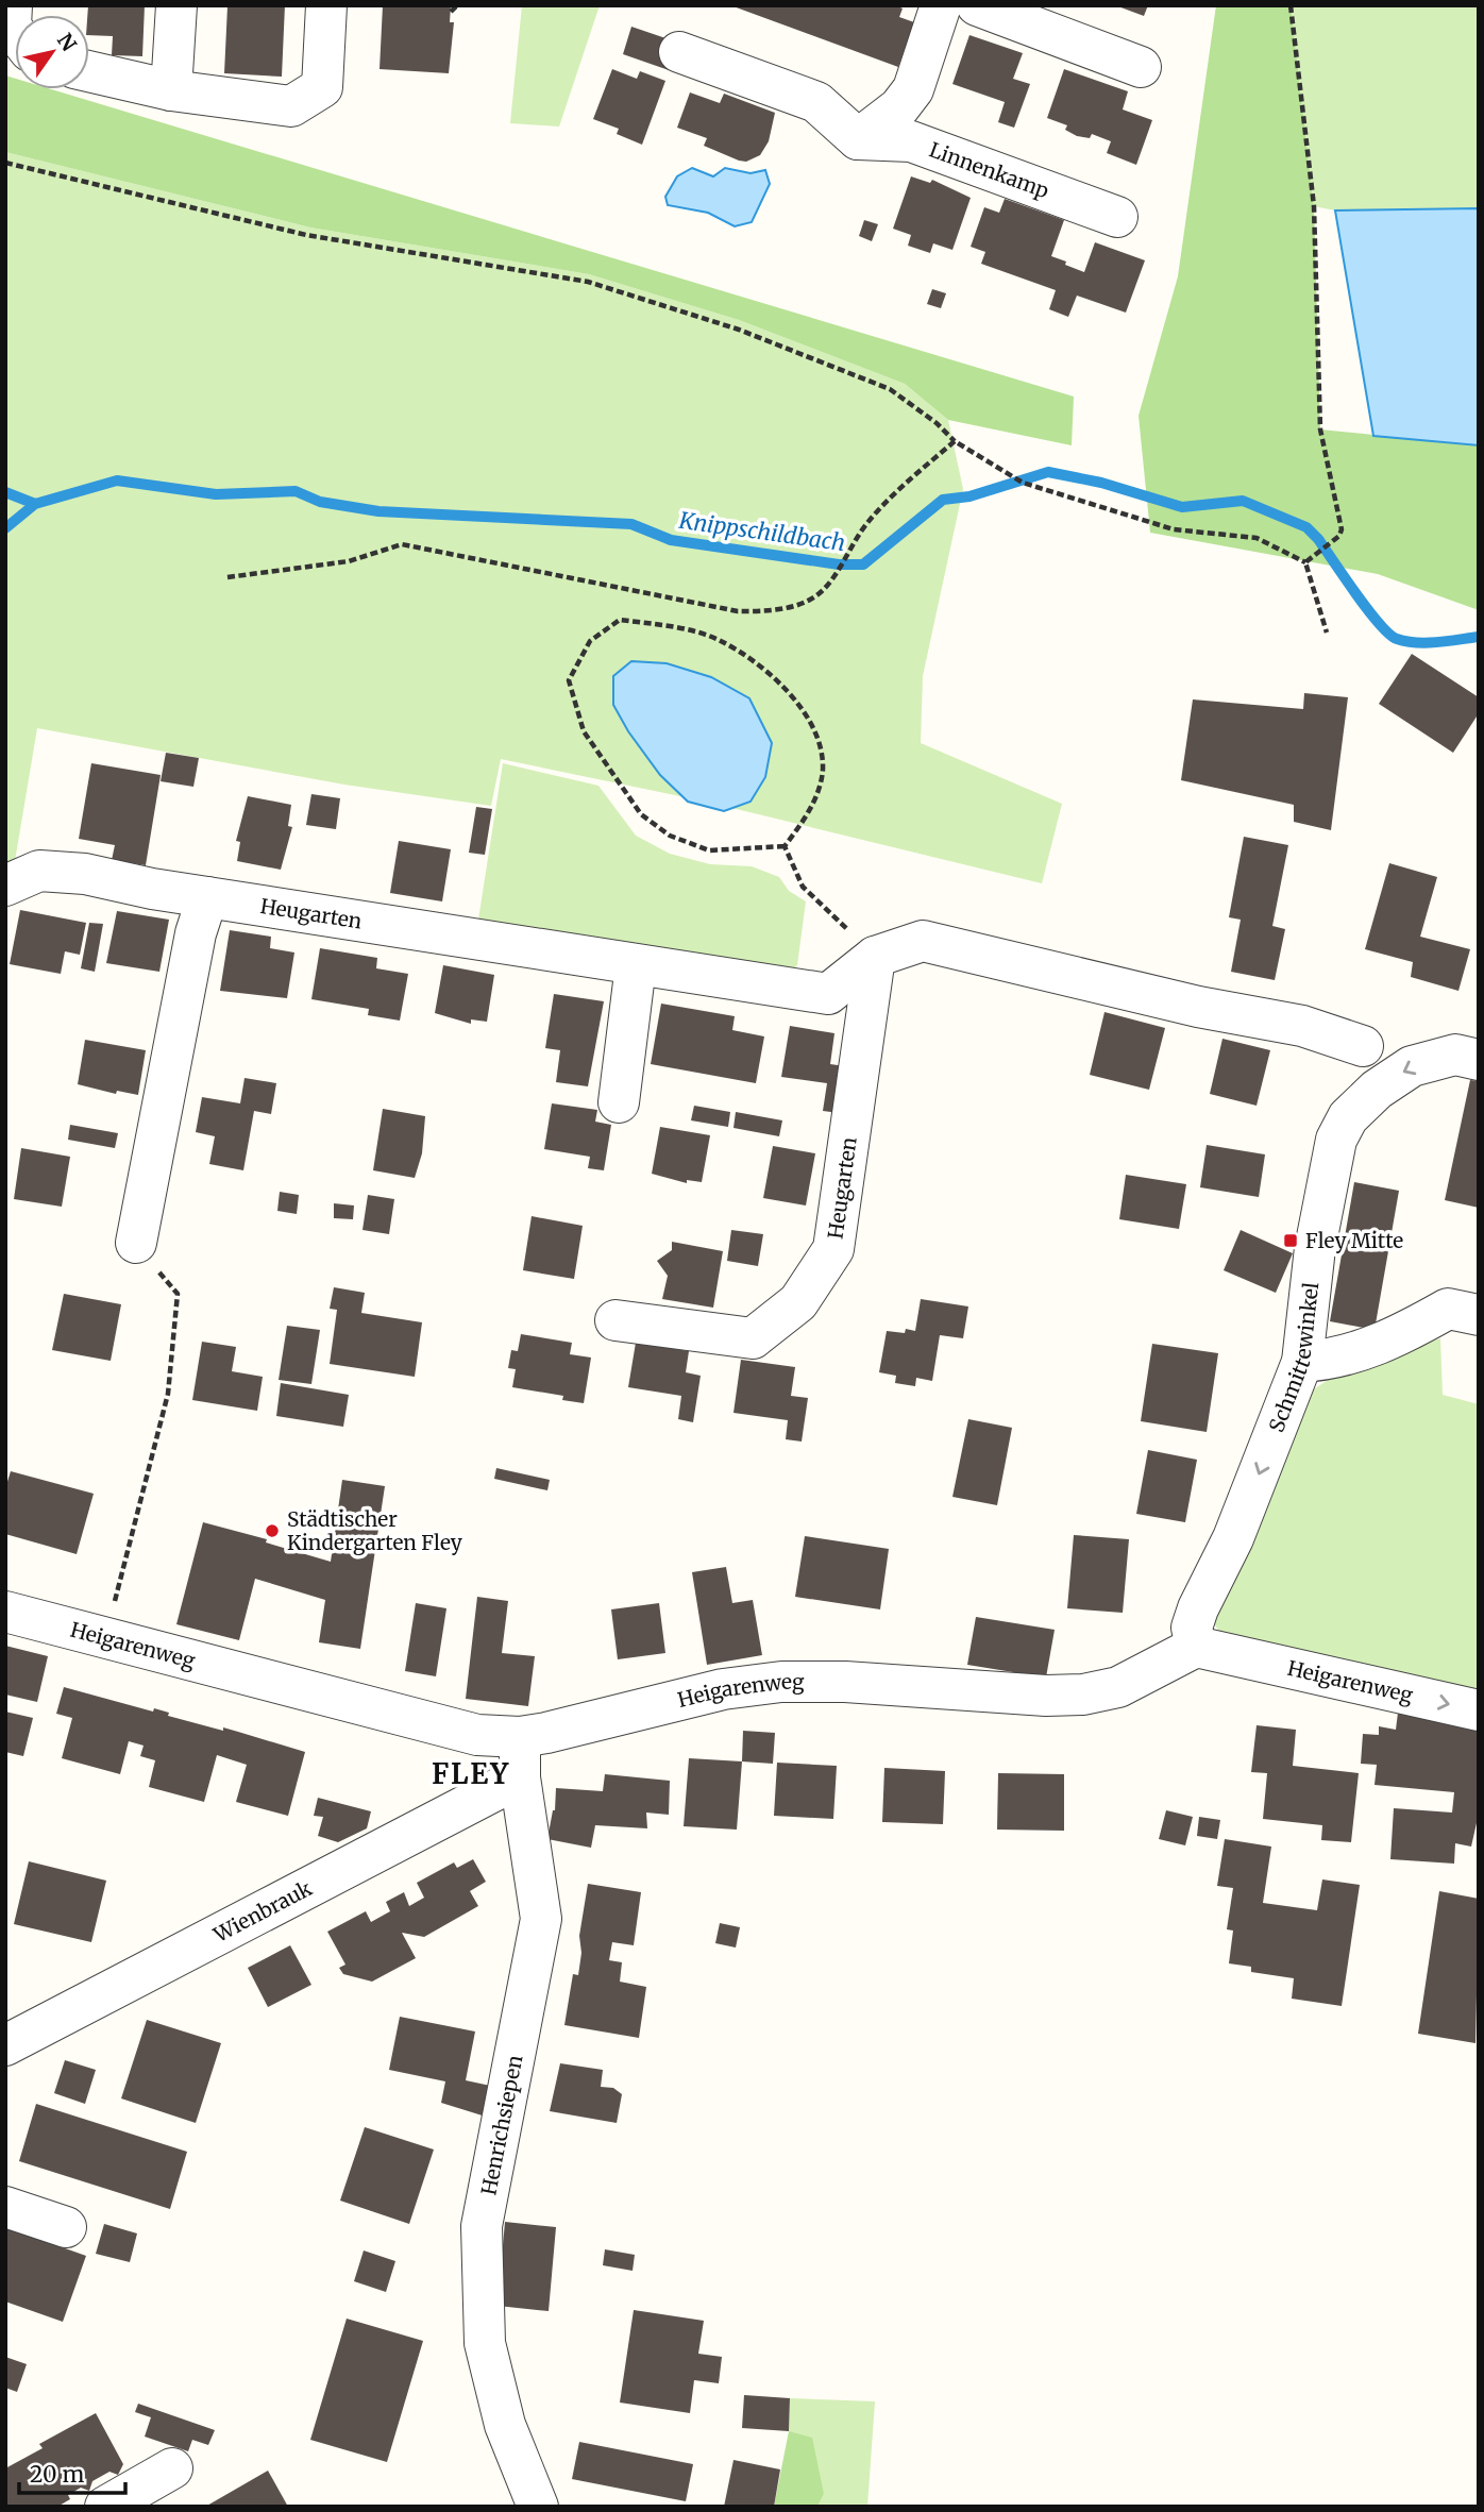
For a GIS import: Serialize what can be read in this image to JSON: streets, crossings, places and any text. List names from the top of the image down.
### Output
{
  "streets": {
    "street": [
      "Linnenkamp",
      "Heugarten",
      "Schmittewinkel",
      "Heigarenweg",
      "Wienbrauk",
      "Henrichsiepen"
    ]
  },
  "crossings": [
    ["Schmittewinkel", "Heigarenweg"],
    ["Heigarenweg", "Henrichsiepen"],
    ["Wienbrauk", "Henrichsiepen"]
  ],
  "one_way": ["Schmittewinkel"],
  "districts": ["FLEY"],
  "water": ["Knippschildbach"],
  "places": {
    "transit": ["Fley Mitte"],
    "other": ["Städtischer Kindergarten Fley"]
  },
  "scale_bar": "20 m",
  "north": "top right"
}
